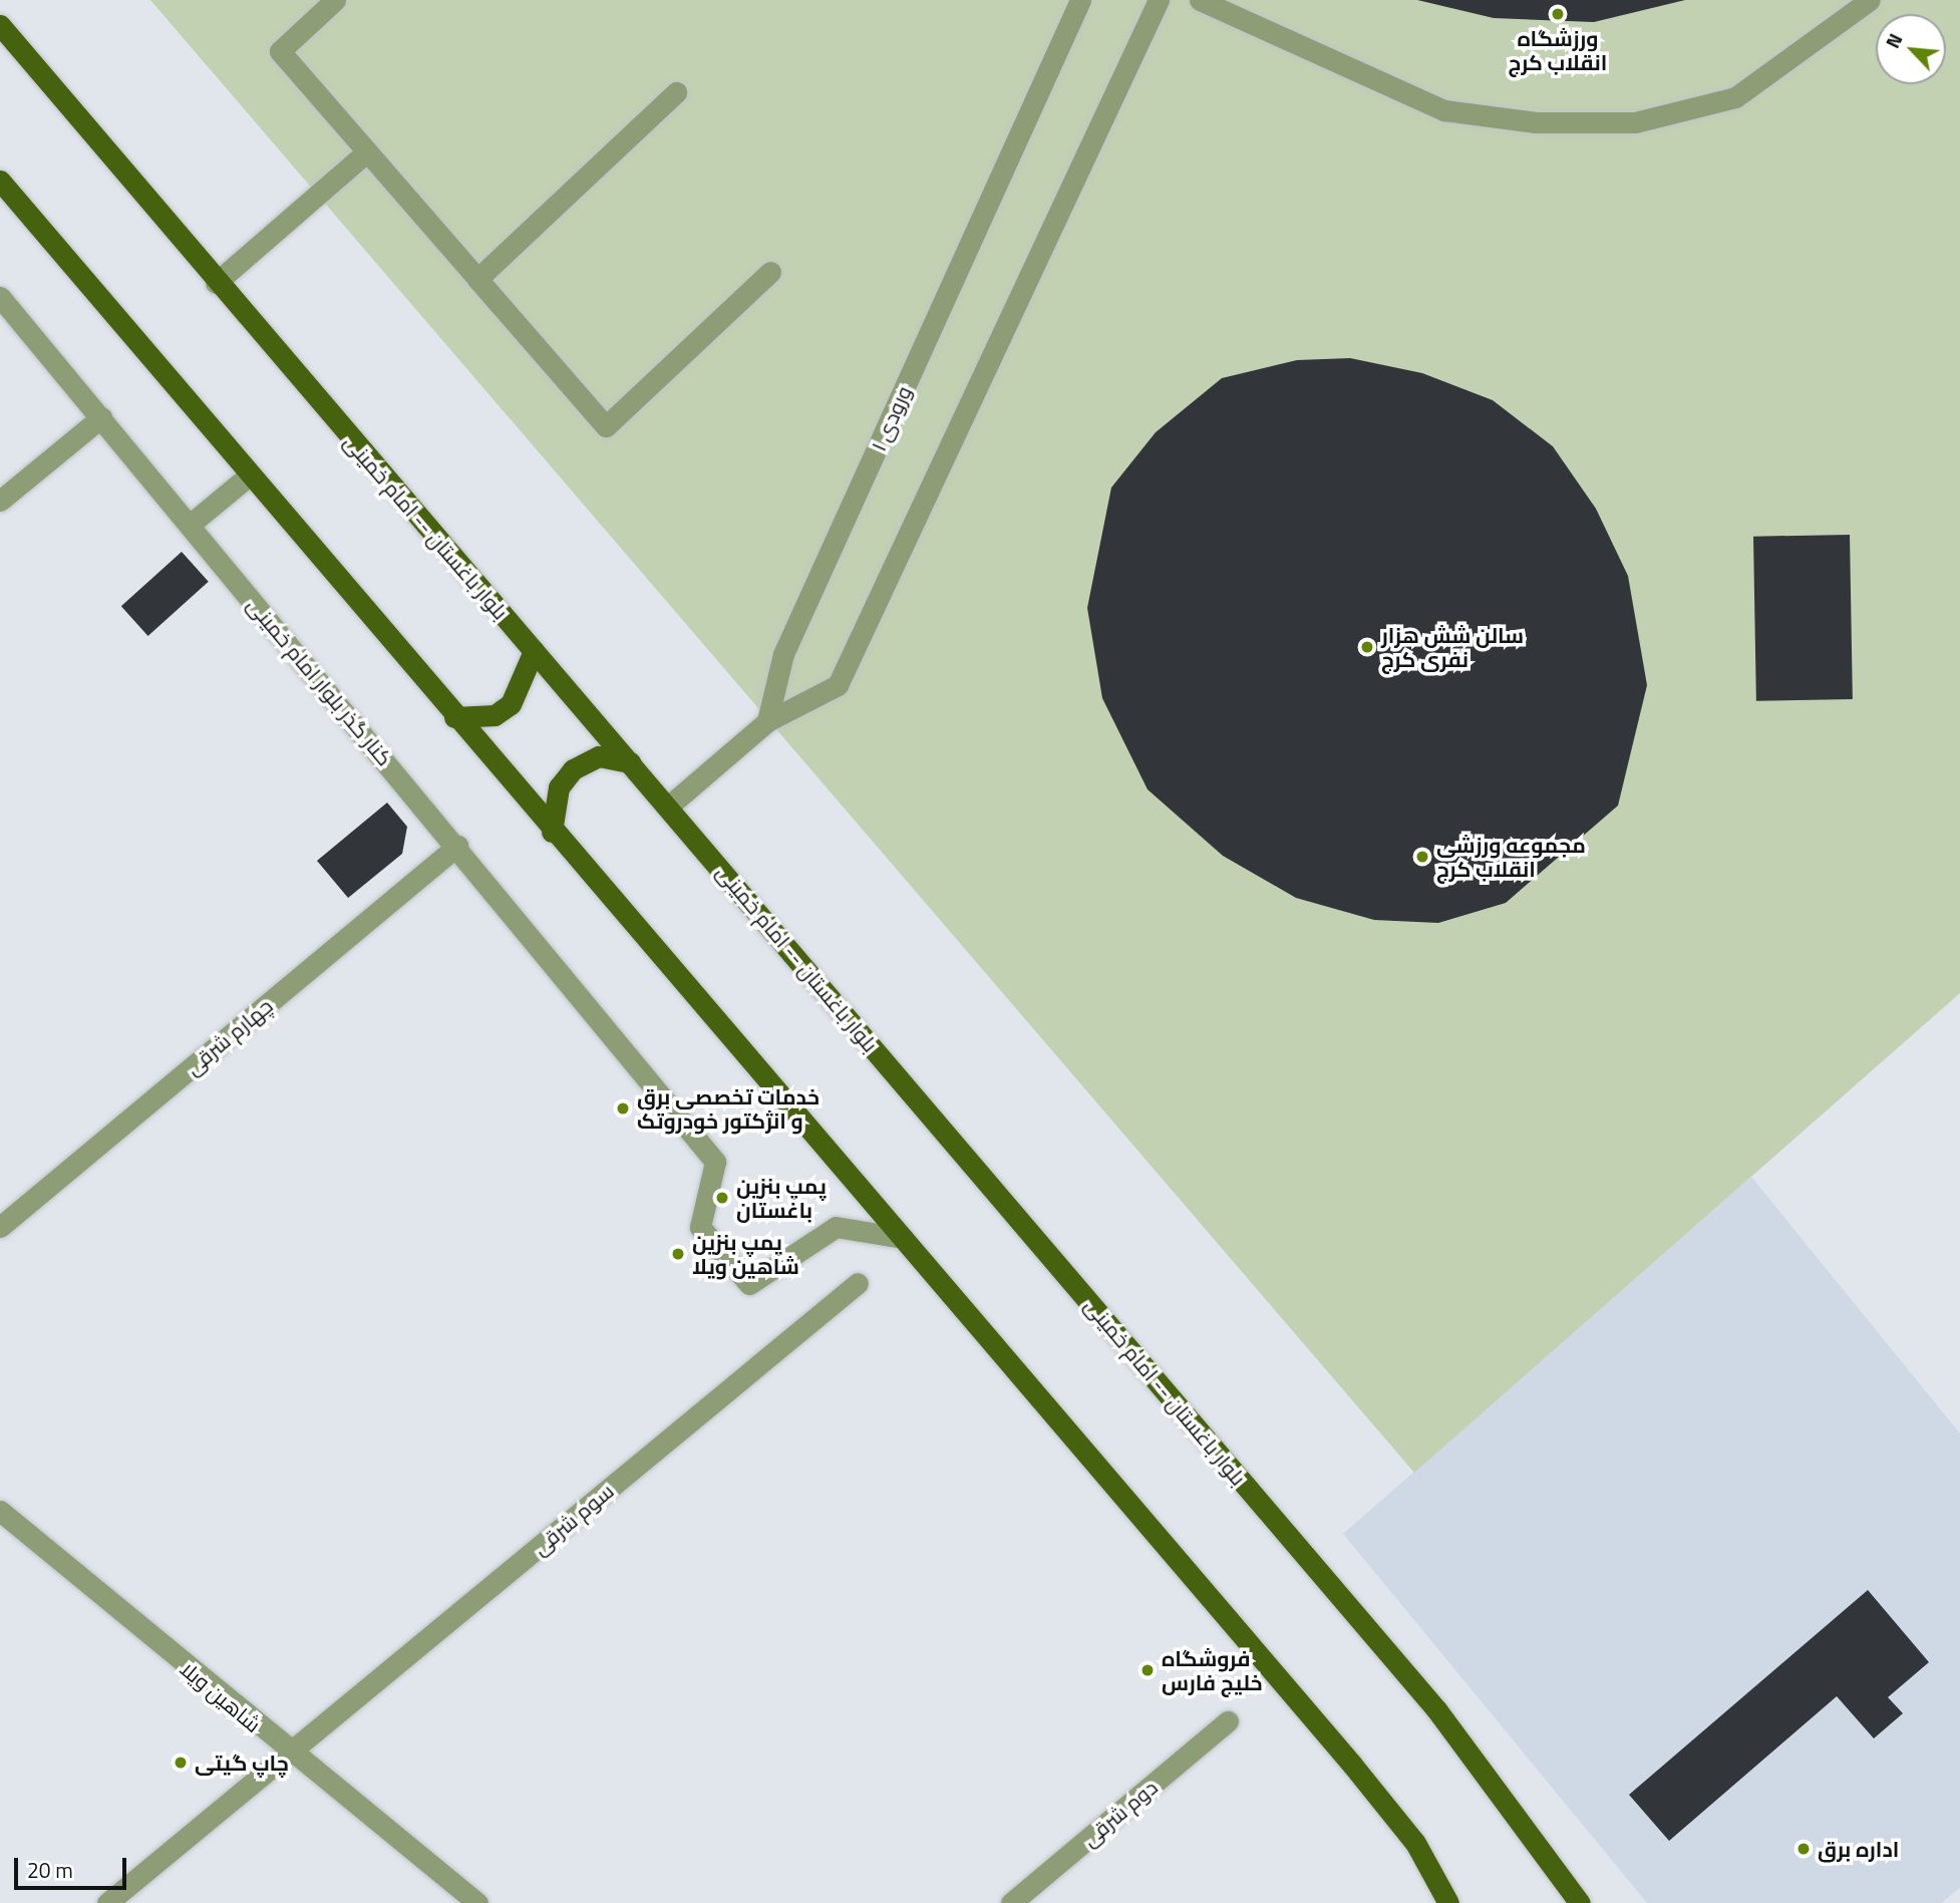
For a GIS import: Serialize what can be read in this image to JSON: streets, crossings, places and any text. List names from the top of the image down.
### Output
{
  "streets": {
    "main road": ["بلوار باغستان -- امام خمینی"],
    "street": [
      "ورودی ۱",
      "کنار گذر بلوار امام خمینی",
      "چهارم شرقی",
      "سوم شرقی",
      "شاهین ویلا",
      "دوم شرقی"
    ]
  },
  "crossings": [
    ["کنار گذر بلوار امام خمینی", "چهارم شرقی"],
    ["سوم شرقی", "شاهین ویلا"]
  ],
  "places": [
    "ورزشگاه انقلاب کرج",
    "سالن شش هزار نفری کرج",
    "مجموعه ورزشی انقلاب کرج",
    "خدمات تخصصی برق و انژکتور خودروتک",
    "پمپ بنزین باغستان",
    "پمپ بنزین شاهین ویلا",
    "فروشگاه خلیج فارس",
    "چاپ گیتی",
    "اداره برق"
  ],
  "scale_bar": "20 m",
  "north": "top left"
}
